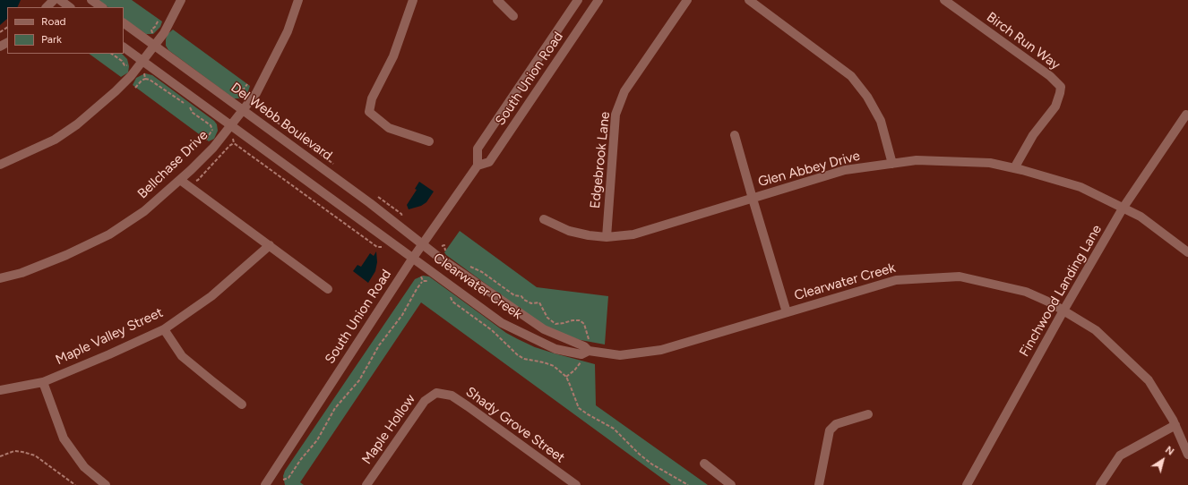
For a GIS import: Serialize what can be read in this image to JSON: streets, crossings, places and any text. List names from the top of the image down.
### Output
{
  "streets": {
    "street": [
      "Birch Run Way",
      "South Union Road",
      "Del Webb Boulevard",
      "Edgebrook Lane",
      "Bellchase Drive",
      "Glen Abbey Drive",
      "Clearwater Creek",
      "Finchwood Landing Lane",
      "Maple Valley Street",
      "Shady Grove Street",
      "Maple Hollow"
    ]
  },
  "crossings": [
    ["Birch Run Way", "Glen Abbey Drive"],
    ["South Union Road", "Del Webb Boulevard"],
    ["South Union Road", "Clearwater Creek"],
    ["Del Webb Boulevard", "Bellchase Drive"],
    ["Del Webb Boulevard", "Clearwater Creek"],
    ["Edgebrook Lane", "Glen Abbey Drive"],
    ["Glen Abbey Drive", "Finchwood Landing Lane"],
    ["Clearwater Creek", "Finchwood Landing Lane"],
    ["Shady Grove Street", "Maple Hollow"]
  ],
  "legend": ["Road", "Park"],
  "north": "top right"
}
